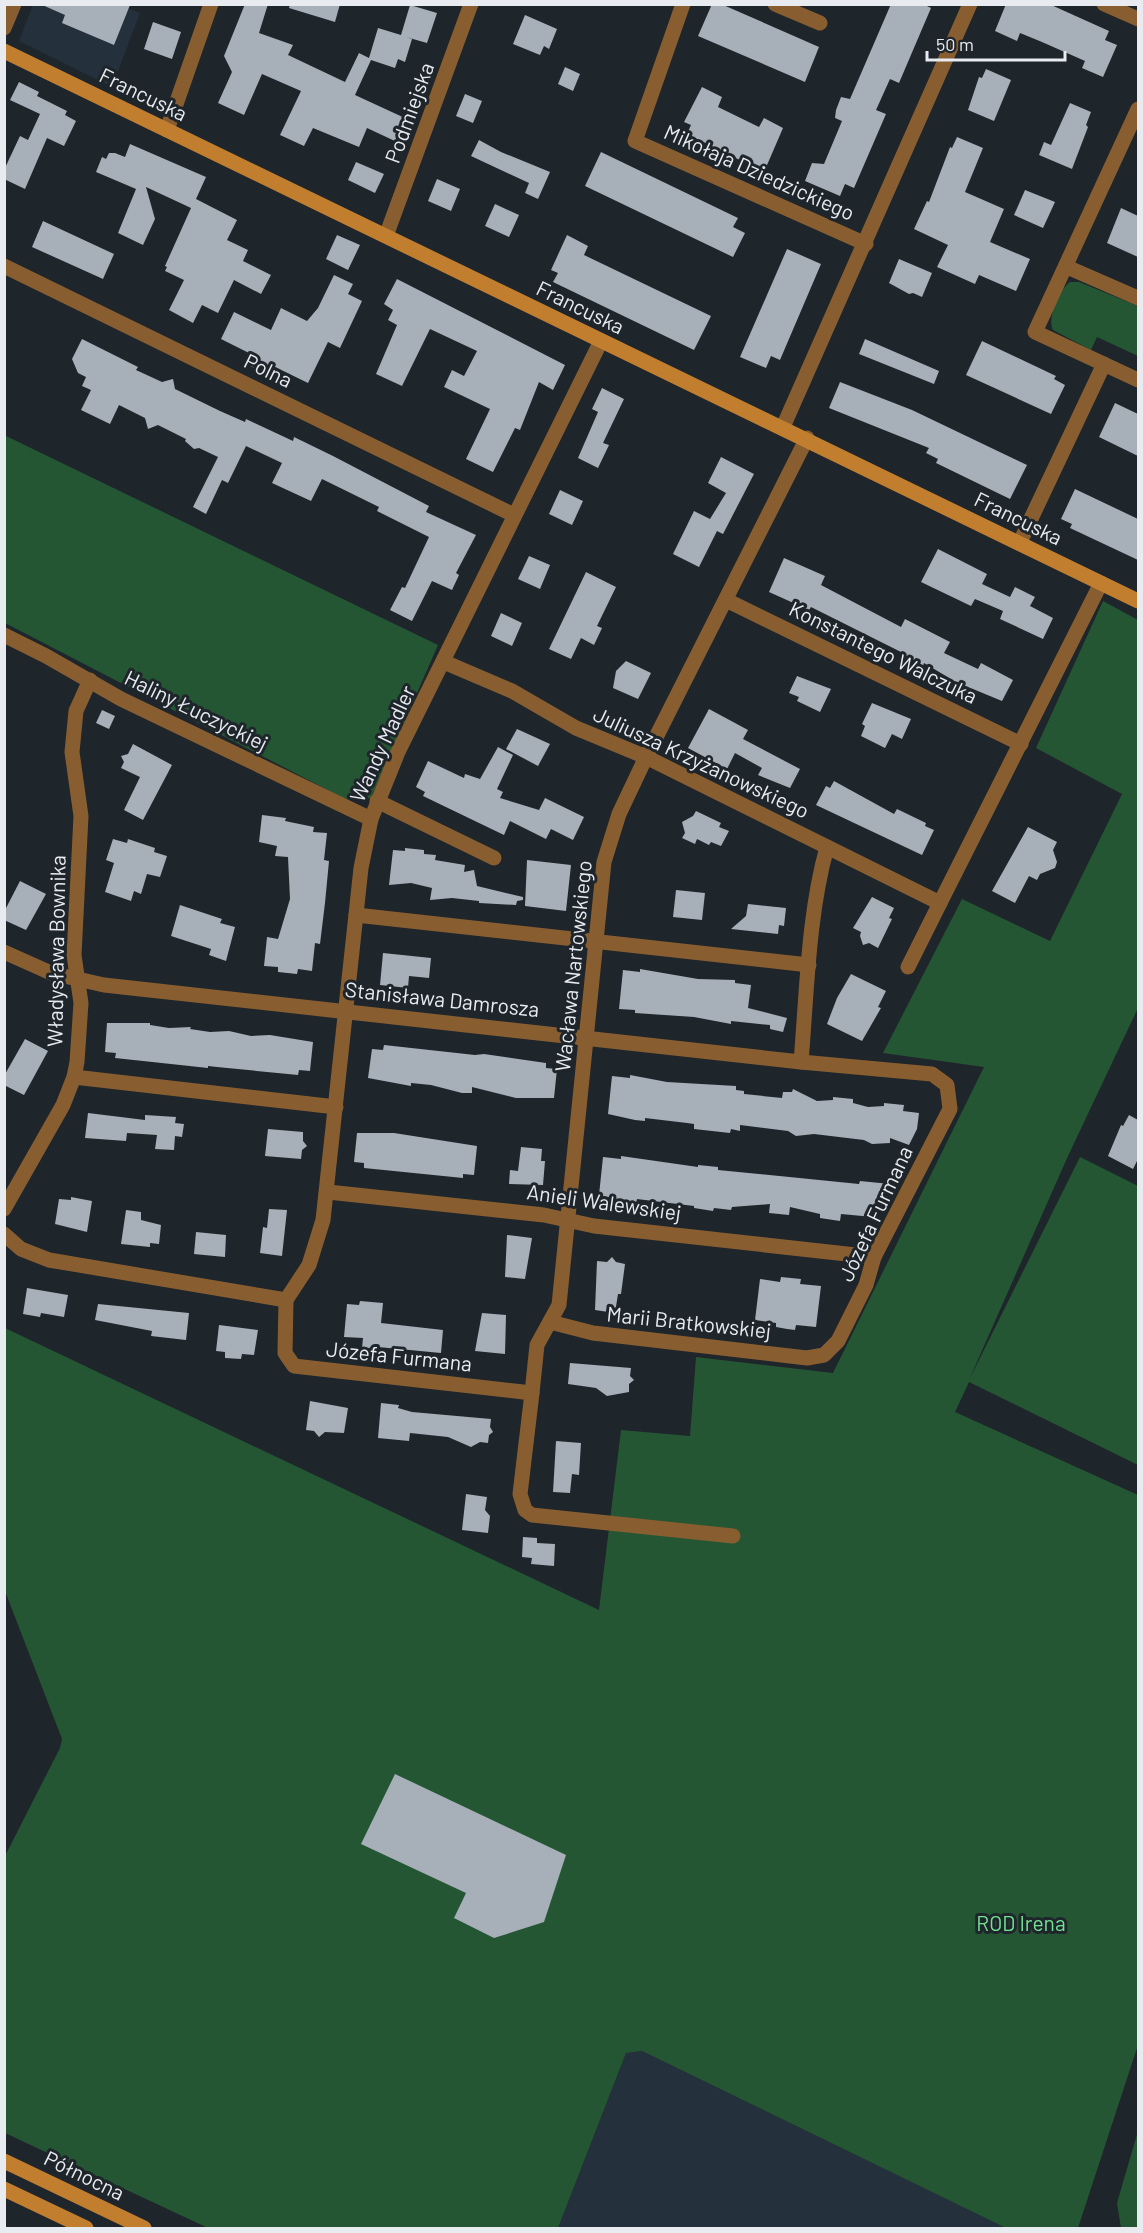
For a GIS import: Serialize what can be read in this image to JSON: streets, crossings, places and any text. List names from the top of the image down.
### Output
{
  "streets": {
    "street": [
      "Francuska",
      "Podmiejska",
      "Mikołaja Dziedzickiego",
      "Polna",
      "Konstantego Walczuka",
      "Haliny Łuczyckiej",
      "Wandy Madler",
      "Juliusza Krzyżanowskiego",
      "Władysława Bownika",
      "Wacława Nartowskiego",
      "Stanisława Damrosza",
      "Anieli Walewskiej",
      "Józefa Furmana",
      "Marii Bratkowskiej",
      "Północna"
    ]
  },
  "crossings": [
    ["Francuska", "Podmiejska"],
    ["Francuska", "Wandy Madler"],
    ["Francuska", "Wacława Nartowskiego"],
    ["Polna", "Wandy Madler"],
    ["Konstantego Walczuka", "Wacława Nartowskiego"],
    ["Haliny Łuczyckiej", "Wandy Madler"],
    ["Haliny Łuczyckiej", "Władysława Bownika"],
    ["Wandy Madler", "Juliusza Krzyżanowskiego"],
    ["Wandy Madler", "Stanisława Damrosza"],
    ["Wandy Madler", "Anieli Walewskiej"],
    ["Wandy Madler", "Józefa Furmana"],
    ["Juliusza Krzyżanowskiego", "Wacława Nartowskiego"],
    ["Władysława Bownika", "Stanisława Damrosza"],
    ["Wacława Nartowskiego", "Stanisława Damrosza"],
    ["Wacława Nartowskiego", "Anieli Walewskiej"],
    ["Wacława Nartowskiego", "Józefa Furmana"],
    ["Wacława Nartowskiego", "Marii Bratkowskiej"],
    ["Stanisława Damrosza", "Józefa Furmana"],
    ["Anieli Walewskiej", "Józefa Furmana"],
    ["Józefa Furmana", "Marii Bratkowskiej"]
  ],
  "parks": ["ROD Irena"],
  "scale_bar": "50 m"
}
